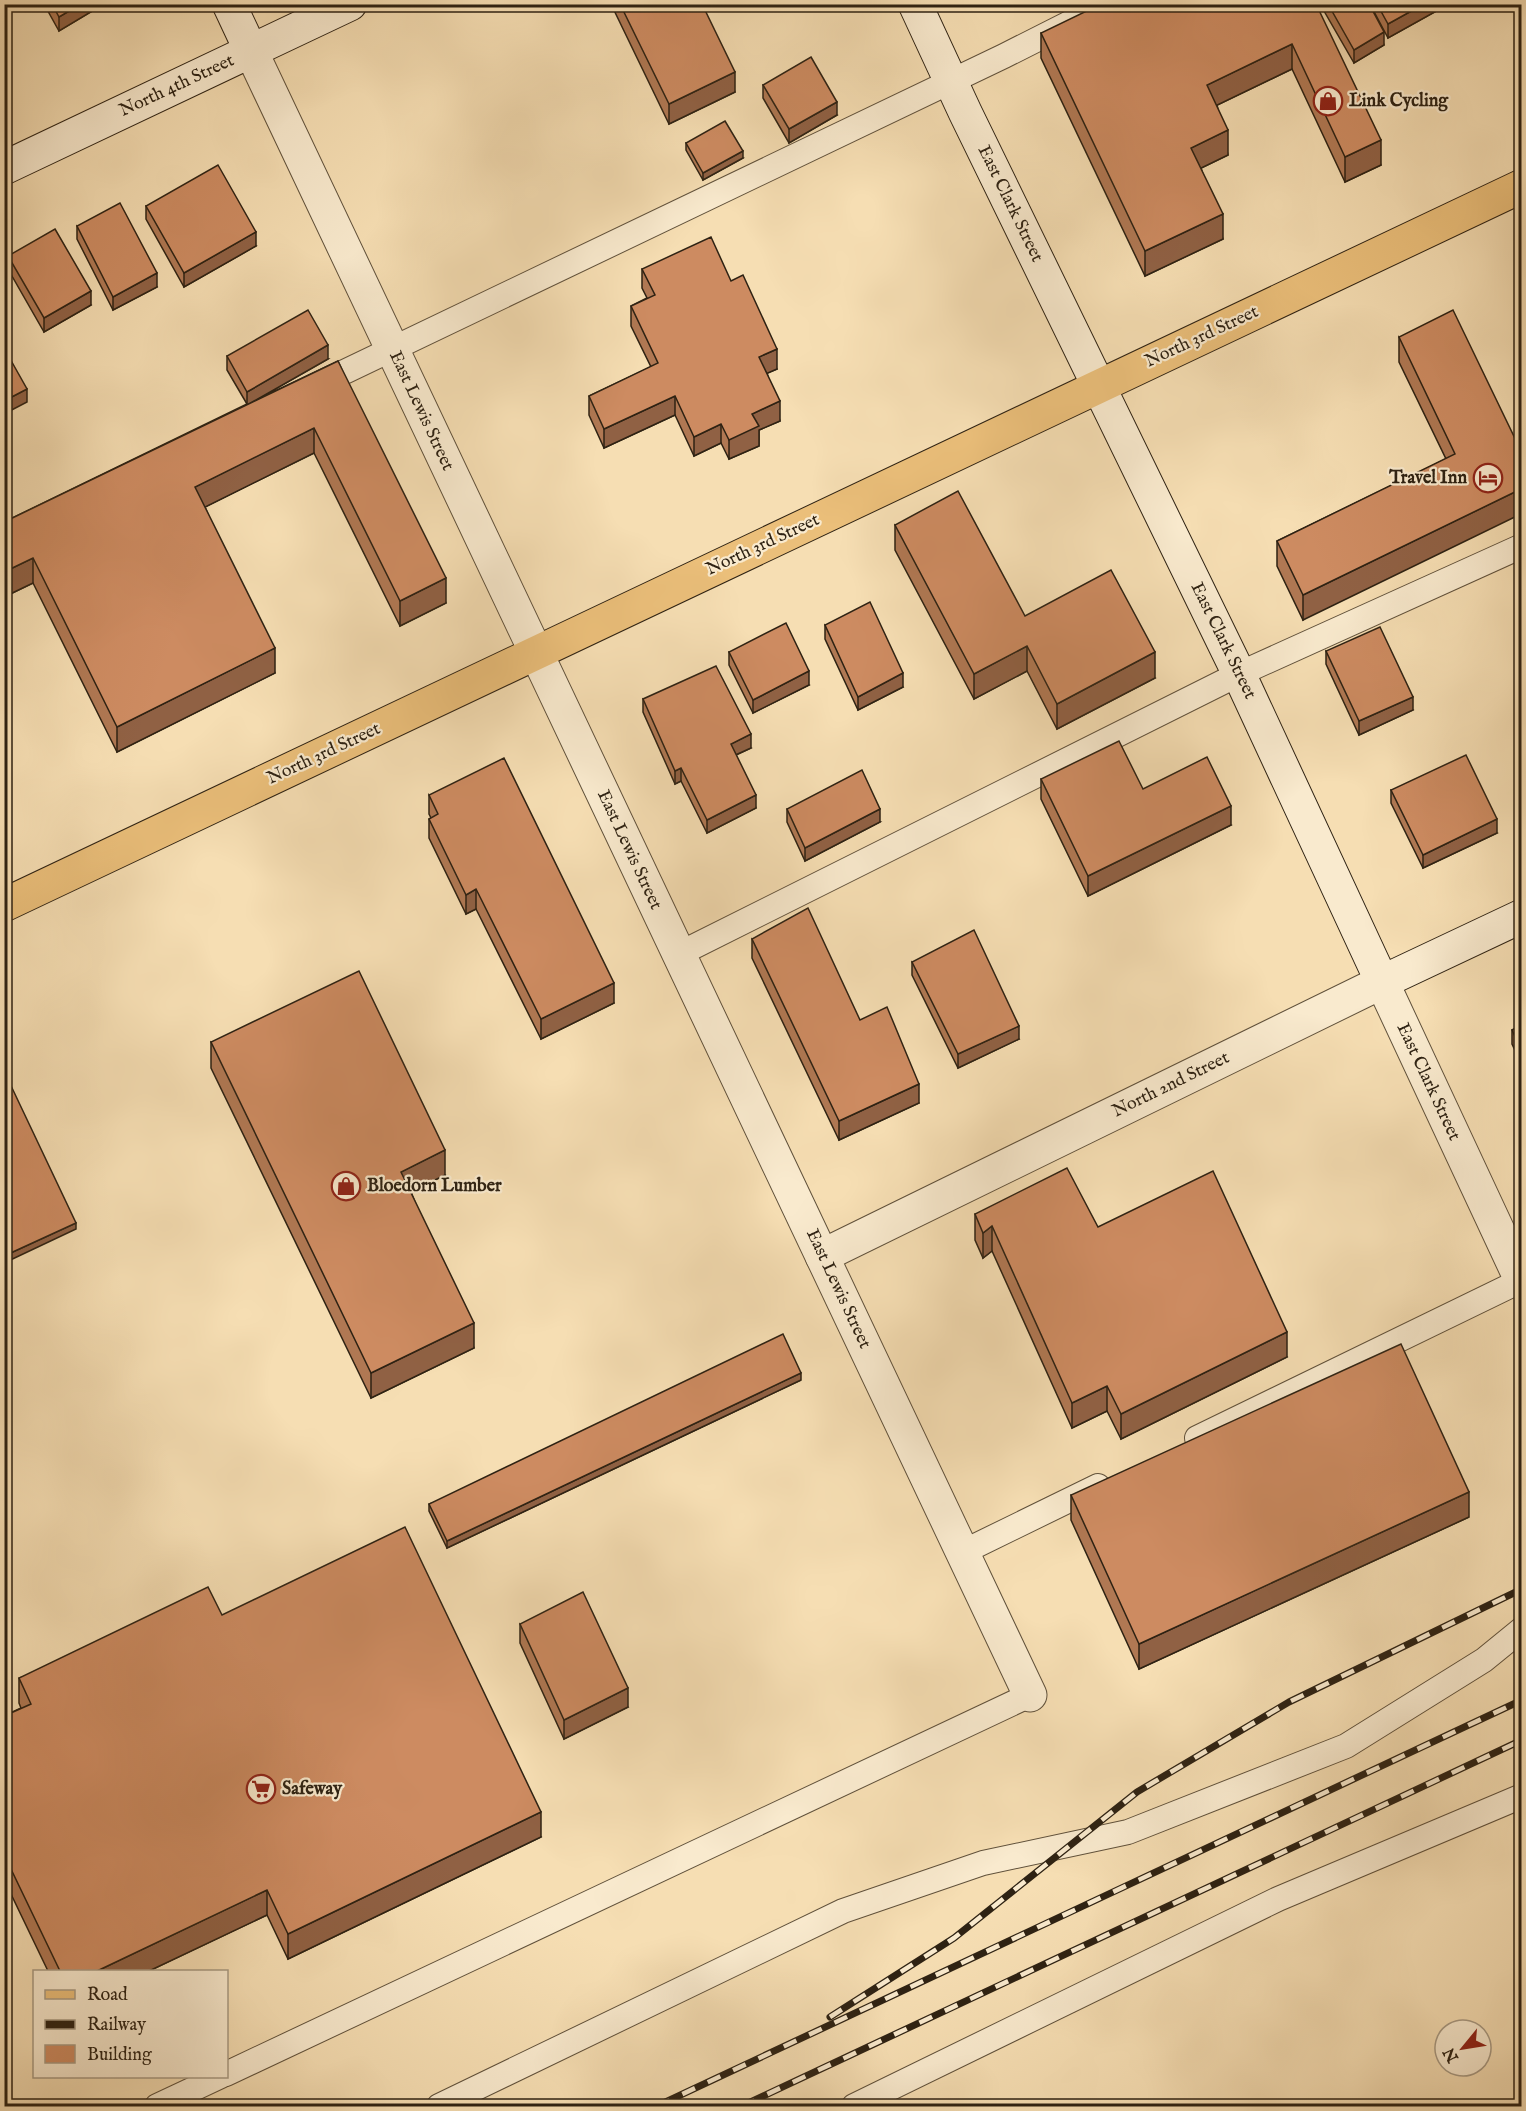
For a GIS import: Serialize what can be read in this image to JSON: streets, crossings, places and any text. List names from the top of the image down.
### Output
{
  "streets": {
    "main road": ["North 3rd Street"],
    "street": [
      "North 4th Street",
      "East Clark Street",
      "East Lewis Street",
      "North 2nd Street"
    ]
  },
  "crossings": [
    ["North 4th Street", "East Lewis Street"],
    ["East Clark Street", "North 3rd Street"],
    ["East Clark Street", "North 2nd Street"],
    ["North 3rd Street", "East Lewis Street"],
    ["East Lewis Street", "North 2nd Street"]
  ],
  "places": {
    "shop": ["Link Cycling", "Bloedorn Lumber"],
    "hotel": ["Travel Inn"],
    "supermarket": ["Safeway"]
  },
  "legend": ["Road", "Railway", "Building"],
  "north": "bottom left"
}
